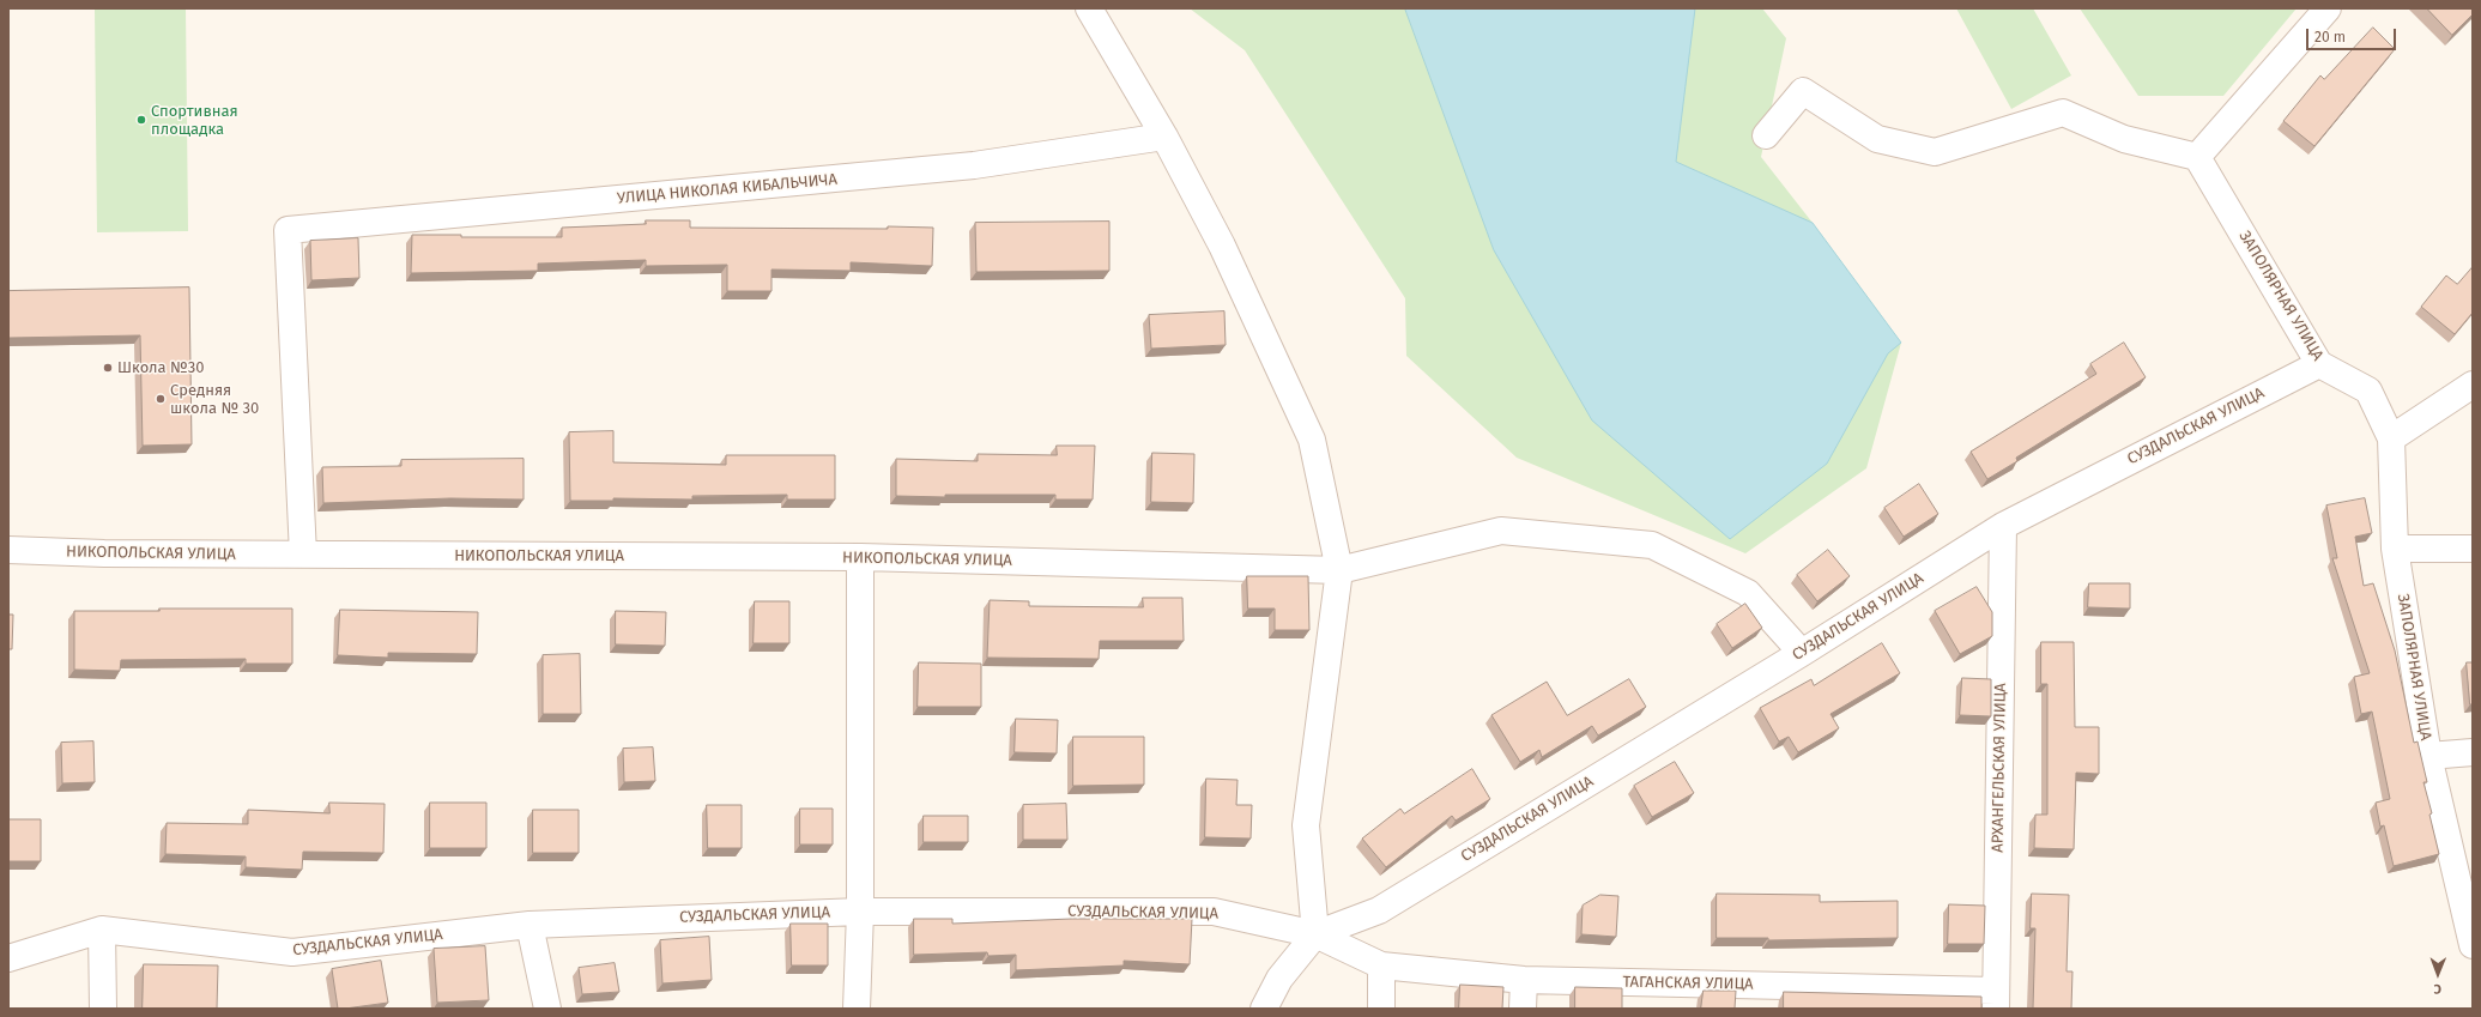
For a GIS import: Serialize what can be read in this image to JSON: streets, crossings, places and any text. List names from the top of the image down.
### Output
{
  "streets": {
    "street": [
      "УЛИЦА НИКОЛАЯ КИБАЛЬЧИЧА",
      "ЗАПОЛЯРНАЯ УЛИЦА",
      "СУЗДАЛЬСКАЯ УЛИЦА",
      "НИКОПОЛЬСКАЯ УЛИЦА",
      "АРХАНГЕЛЬСКАЯ УЛИЦА",
      "ТАГАНСКАЯ УЛИЦА"
    ]
  },
  "crossings": [
    ["УЛИЦА НИКОЛАЯ КИБАЛЬЧИЧА", "НИКОПОЛЬСКАЯ УЛИЦА"],
    ["ЗАПОЛЯРНАЯ УЛИЦА", "СУЗДАЛЬСКАЯ УЛИЦА"],
    ["СУЗДАЛЬСКАЯ УЛИЦА", "НИКОПОЛЬСКАЯ УЛИЦА"],
    ["СУЗДАЛЬСКАЯ УЛИЦА", "АРХАНГЕЛЬСКАЯ УЛИЦА"],
    ["СУЗДАЛЬСКАЯ УЛИЦА", "ТАГАНСКАЯ УЛИЦА"],
    ["АРХАНГЕЛЬСКАЯ УЛИЦА", "ТАГАНСКАЯ УЛИЦА"]
  ],
  "places": ["Спортивная площадка", "Школа №30", "Средняя школа № 30"],
  "scale_bar": "20 m",
  "north": "bottom"
}
